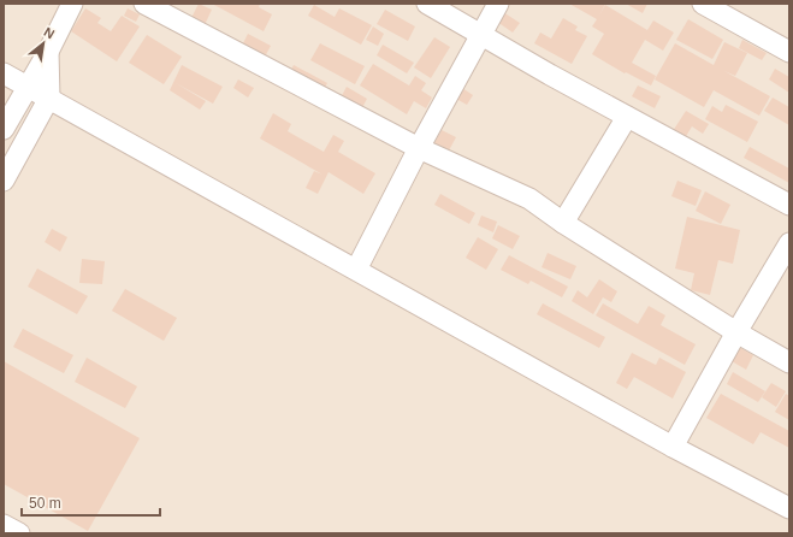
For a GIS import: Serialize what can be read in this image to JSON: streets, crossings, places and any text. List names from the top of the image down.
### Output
{
  "scale_bar": "50 m",
  "north": "top right"
}
